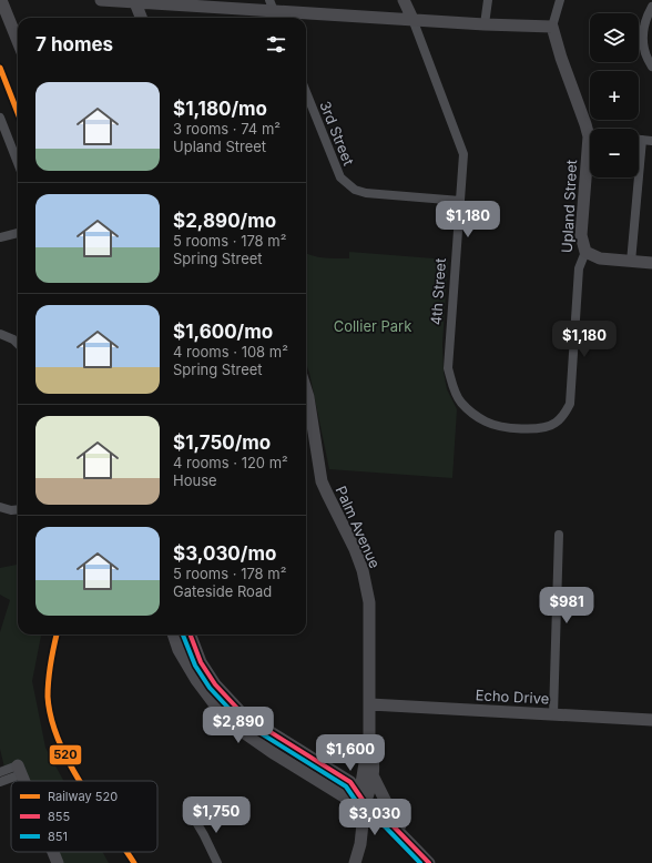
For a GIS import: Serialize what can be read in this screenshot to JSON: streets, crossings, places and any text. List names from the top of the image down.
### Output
{
  "streets": {
    "street": [
      "3rd Street",
      "Upland Street",
      "4th Street",
      "Palm Avenue",
      "Echo Drive"
    ]
  },
  "crossings": [
    ["3rd Street", "4th Street"],
    ["Upland Street", "4th Street"],
    ["Palm Avenue", "Echo Drive"]
  ],
  "parks": ["Collier Park"],
  "lines": ["rail line 520", "transit line 855", "transit line 851"],
  "legend": ["Railway 520", "855", "851"],
  "page": {
    "map_buttons": ["+", "−"],
    "heading": "7 homes",
    "list": [
      {
        "name": "$1,180/mo",
        "note": "3 rooms · 74 m² · Upland Street"
      },
      {
        "name": "$2,890/mo",
        "note": "5 rooms · 178 m² · Spring Street"
      },
      {
        "name": "$1,600/mo",
        "note": "4 rooms · 108 m² · Spring Street"
      },
      {
        "name": "$1,750/mo",
        "note": "4 rooms · 120 m² · House"
      },
      {
        "name": "$3,030/mo",
        "note": "5 rooms · 178 m² · Gateside Road"
      }
    ],
    "price": [
      "$1,180",
      "$1,180",
      "$981",
      "$2,890",
      "$1,600",
      "$1,750",
      "$3,030"
    ]
  }
}
